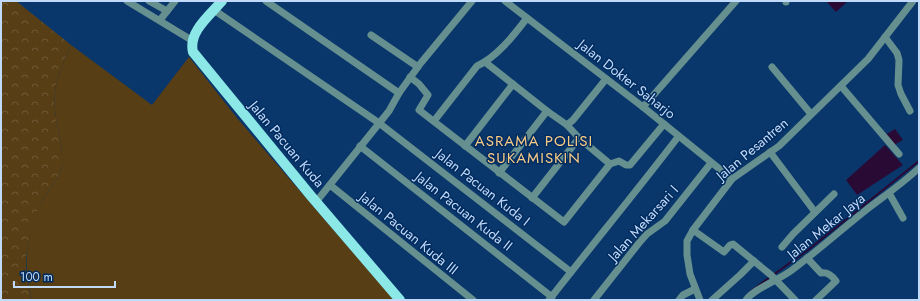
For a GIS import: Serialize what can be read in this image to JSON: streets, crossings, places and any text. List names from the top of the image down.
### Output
{
  "streets": {
    "main road": ["Jalan Pacuan Kuda"],
    "street": [
      "Jalan Dokter Saharjo",
      "Jalan Pesantren",
      "Jalan Pacuan Kuda I",
      "Jalan Pacuan Kuda II",
      "Jalan Mekarsari I",
      "Jalan Mekar Jaya",
      "Jalan Pacuan Kuda III"
    ]
  },
  "crossings": [
    ["Jalan Dokter Saharjo", "Jalan Pesantren"],
    ["Jalan Dokter Saharjo", "Jalan Mekarsari I"]
  ],
  "districts": ["ASRAMA POLISI SUKAMISKIN"],
  "scale_bar": "100 m"
}
